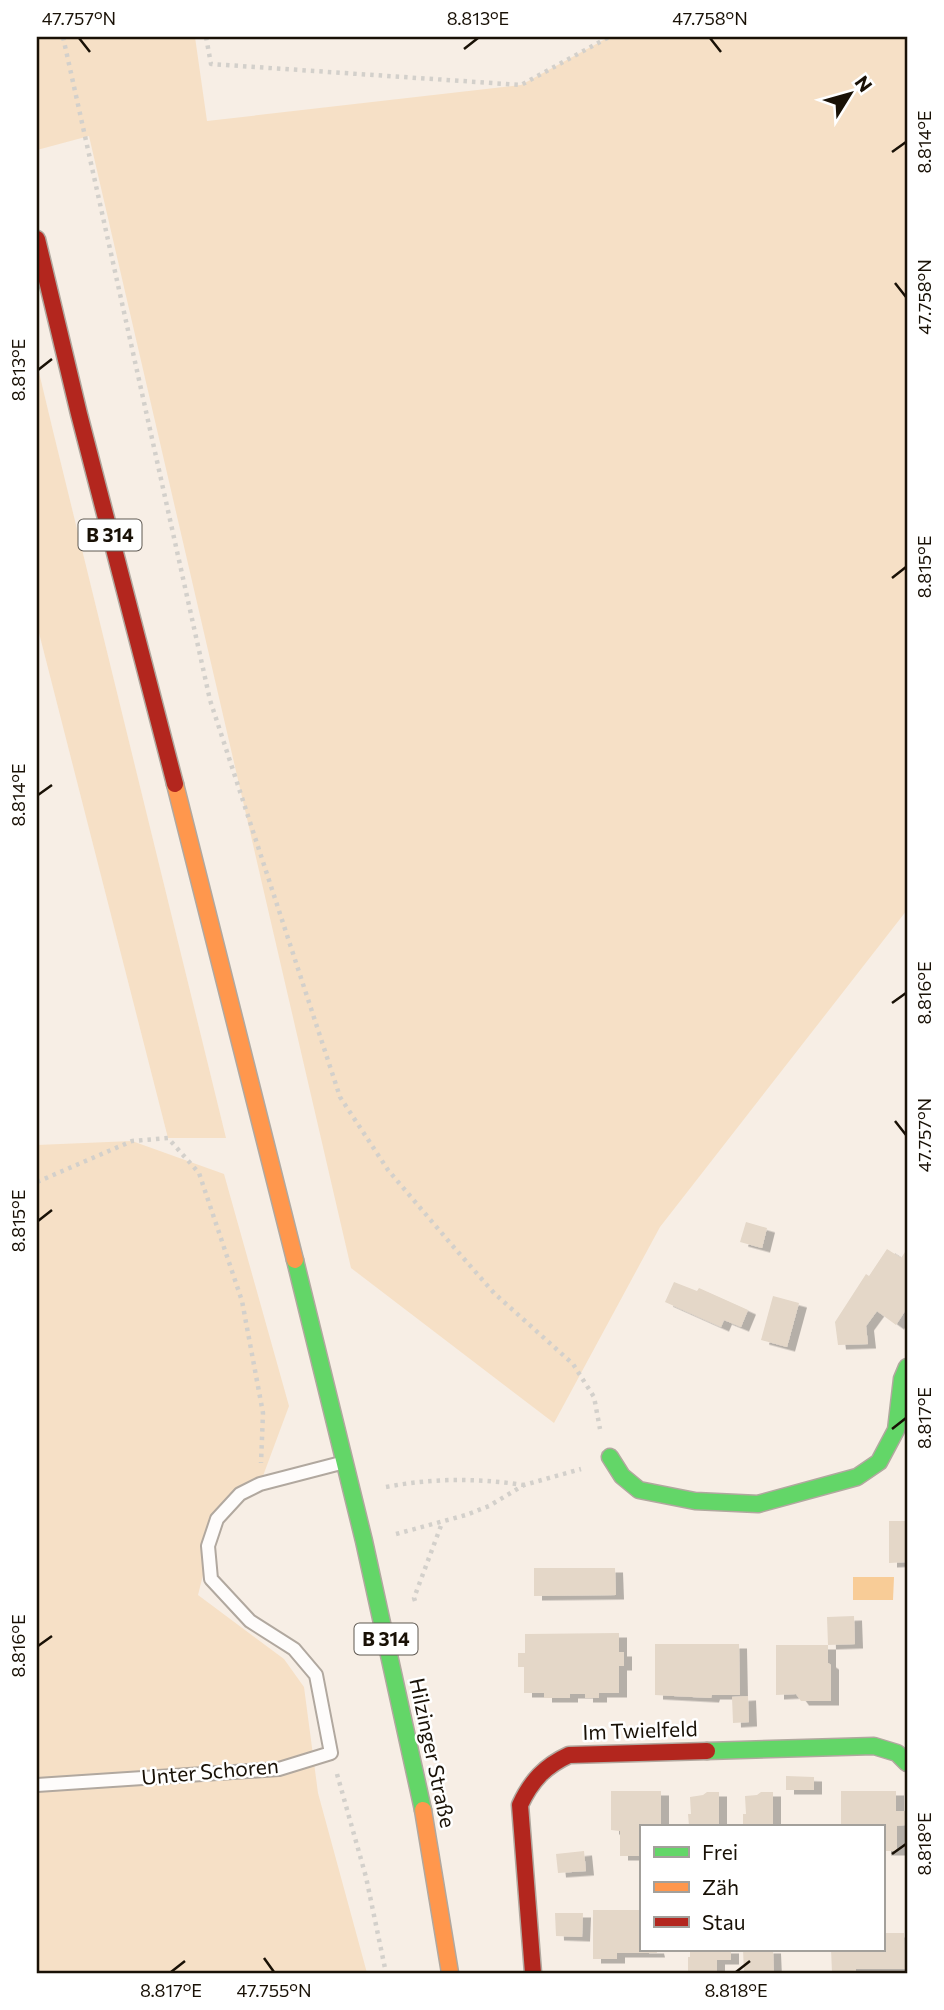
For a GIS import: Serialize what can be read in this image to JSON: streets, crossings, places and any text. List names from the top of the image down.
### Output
{
  "streets": {
    "main road": ["B 314", "Im Twielfeld", "Hilzinger Straße"],
    "lane": ["Unter Schoren"]
  },
  "crossings": [
    ["B 314", "Hilzinger Straße"]
  ],
  "legend": ["Frei", "Zäh", "Stau"],
  "north": "top right",
  "coordinates": [
    "47.757°N",
    "8.813°E",
    "47.758°N",
    "8.814°E",
    "8.815°E",
    "8.816°E",
    "8.817°E",
    "8.818°E",
    "47.755°N"
  ]
}
